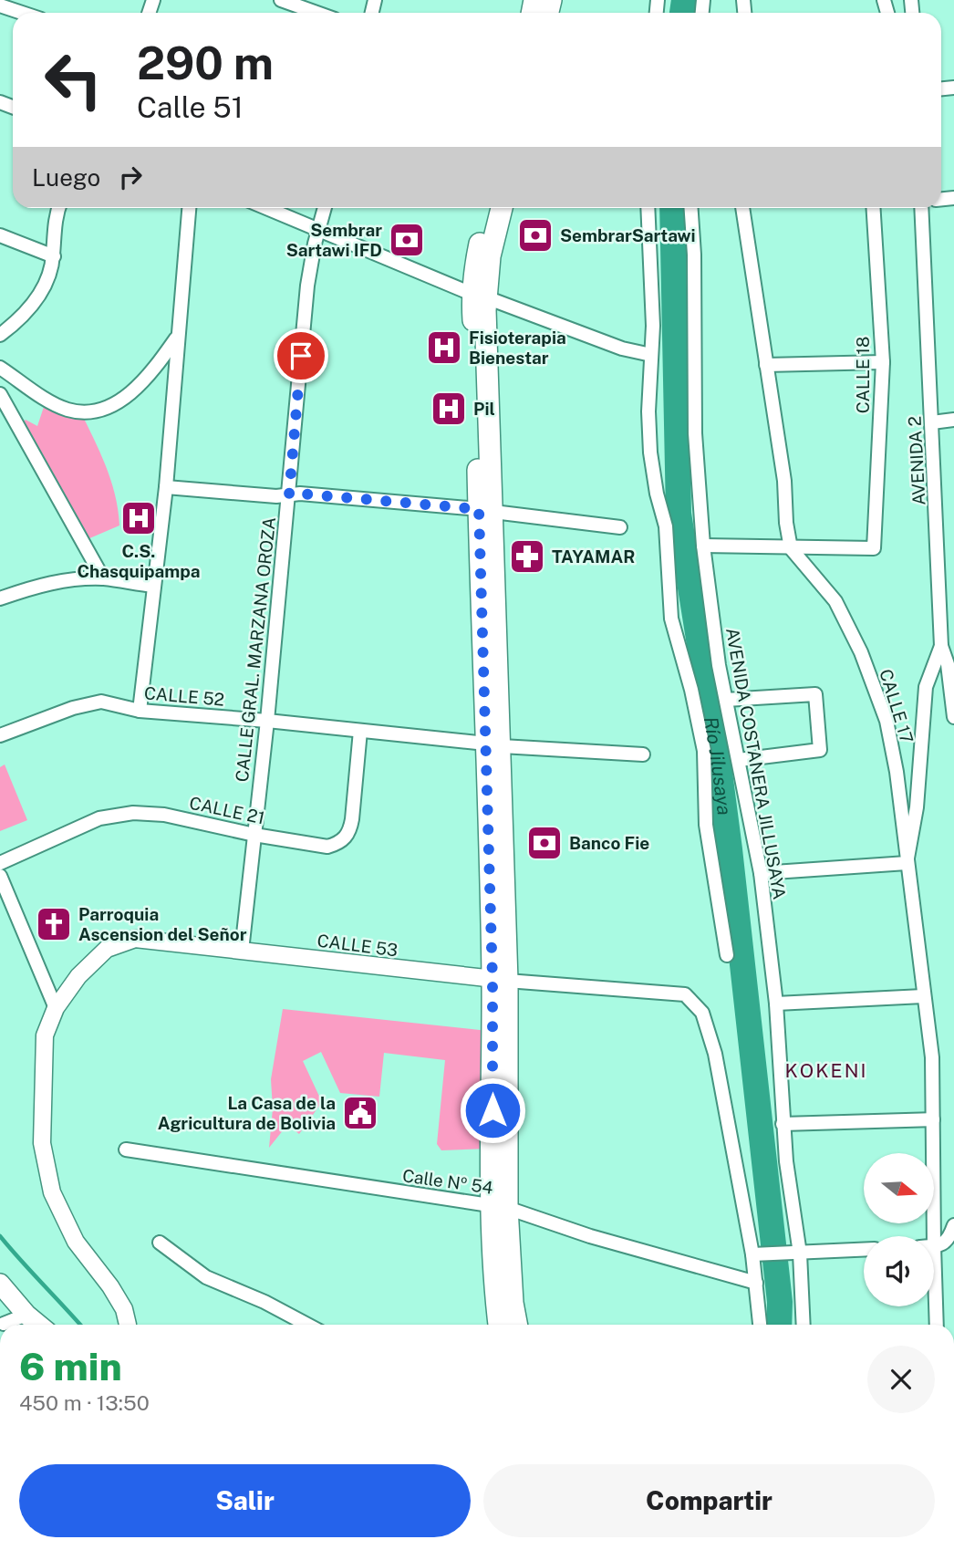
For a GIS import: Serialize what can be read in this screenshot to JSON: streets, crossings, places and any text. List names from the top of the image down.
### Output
{
  "streets": {
    "street": [
      "CALLE 18",
      "AVENIDA 2",
      "CALLE GRAL. MARZANA OROZA",
      "CALLE 52",
      "CALLE 17",
      "AVENIDA COSTANERA JILLUSAYA",
      "CALLE 21",
      "CALLE 53",
      "Calle Nº 54"
    ]
  },
  "crossings": [
    ["CALLE 18", "CALLE 17"],
    ["CALLE GRAL. MARZANA OROZA", "CALLE 52"],
    ["CALLE GRAL. MARZANA OROZA", "CALLE 21"],
    ["CALLE GRAL. MARZANA OROZA", "CALLE 53"],
    ["CALLE 52", "CALLE 21"]
  ],
  "districts": ["KOKENI"],
  "water": ["Río Jilusaya"],
  "places": {
    "bank": ["SembrarSartawi", "Sembrar Sartawi IFD", "Banco Fie"],
    "hospital": ["Fisioterapia Bienestar", "Pil", "C.S. Chasquipampa"],
    "pharmacy": ["TAYAMAR"],
    "church": ["Parroquia Ascension del Señor"],
    "public building": ["La Casa de la Agricultura de Bolivia"]
  },
  "north": "right",
  "page": {
    "turn": ["290 m", "Calle 51"],
    "then": "Luego",
    "heading": ["6 min", "450 m · 13:50"],
    "buttons": ["Salir", "Compartir"]
  }
}
